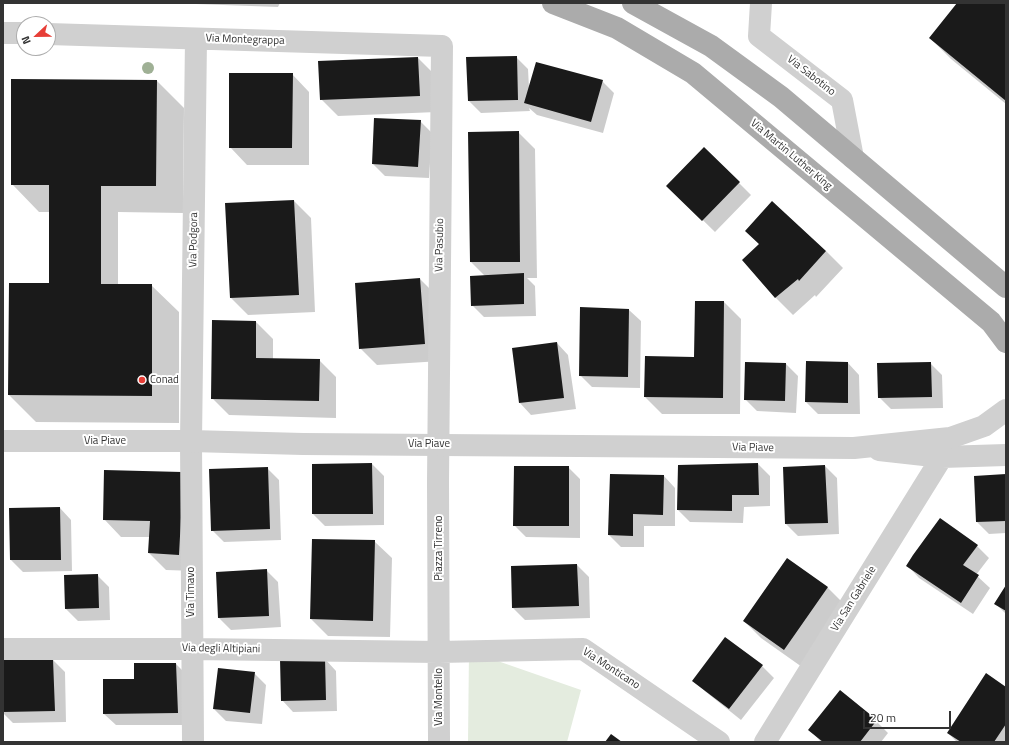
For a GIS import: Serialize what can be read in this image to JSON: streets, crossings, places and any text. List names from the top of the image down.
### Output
{
  "streets": {
    "main road": ["Via Martin Luther King"],
    "street": [
      "Via Montegrappa",
      "Via Sabotino",
      "Via Podgora",
      "Via Pasubio",
      "Via Piave",
      "Piazza Tirreno",
      "Via Timavo",
      "Via San Gabriele",
      "Via degli Altipiani",
      "Via Monticano",
      "Via Montello"
    ]
  },
  "crossings": [
    ["Via Montegrappa", "Via Podgora"],
    ["Via Montegrappa", "Via Pasubio"],
    ["Via Podgora", "Via Piave"],
    ["Via Podgora", "Via Timavo"],
    ["Via Pasubio", "Via Piave"],
    ["Via Pasubio", "Piazza Tirreno"],
    ["Via Piave", "Piazza Tirreno"],
    ["Via Piave", "Via Timavo"],
    ["Via Piave", "Via San Gabriele"],
    ["Piazza Tirreno", "Via degli Altipiani"],
    ["Piazza Tirreno", "Via Monticano"],
    ["Piazza Tirreno", "Via Montello"],
    ["Via Timavo", "Via degli Altipiani"],
    ["Via degli Altipiani", "Via Monticano"],
    ["Via degli Altipiani", "Via Montello"],
    ["Via Monticano", "Via Montello"]
  ],
  "places": ["Conad"],
  "scale_bar": "20 m",
  "north": "left"
}
